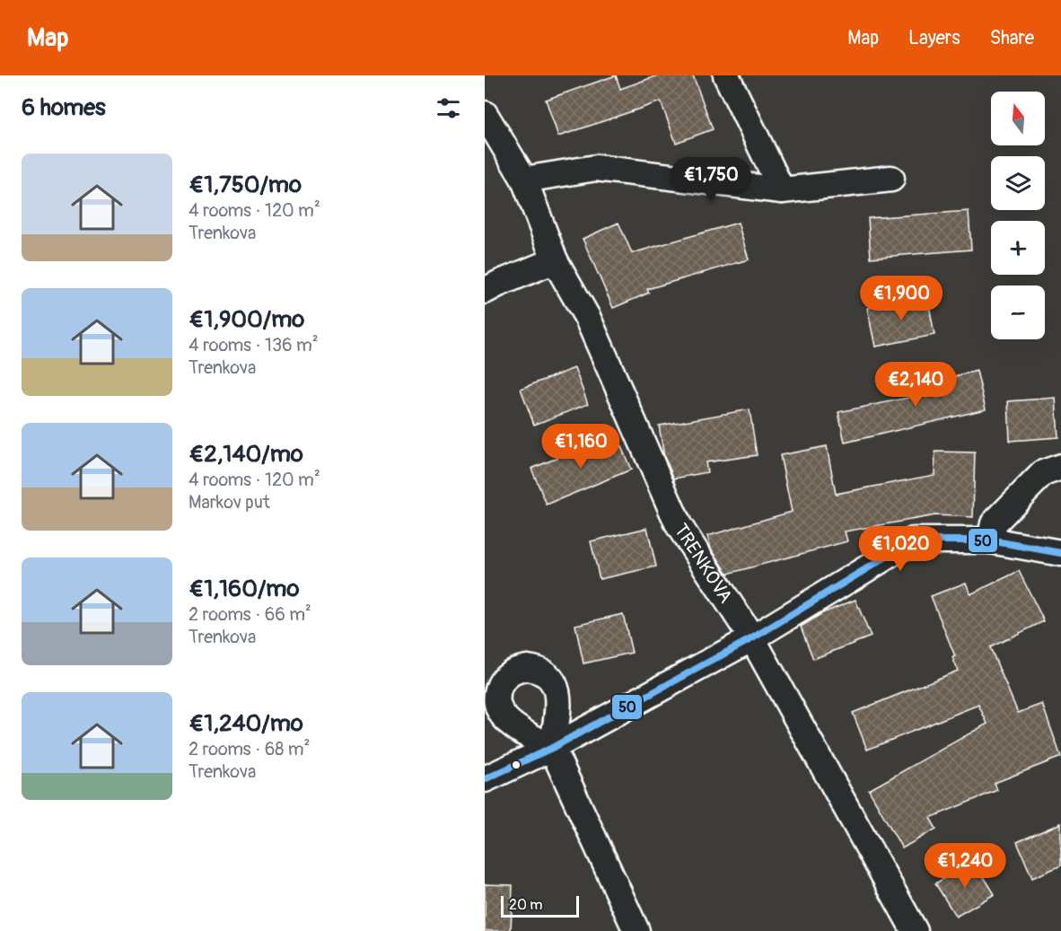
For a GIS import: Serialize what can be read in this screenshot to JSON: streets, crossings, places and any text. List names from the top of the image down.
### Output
{
  "streets": {
    "street": ["TRENKOVA"]
  },
  "lines": ["transit line 50"],
  "scale_bar": "20 m",
  "north": "top",
  "page": {
    "header": "Map",
    "nav": ["Map", "Layers", "Share"],
    "heading": "6 homes",
    "map_buttons": ["+", "−"],
    "list": [
      {
        "name": "€1,750/mo",
        "note": "4 rooms · 120 m² · Trenkova"
      },
      {
        "name": "€1,900/mo",
        "note": "4 rooms · 136 m² · Trenkova"
      },
      {
        "name": "€2,140/mo",
        "note": "4 rooms · 120 m² · Markov put"
      },
      {
        "name": "€1,160/mo",
        "note": "2 rooms · 66 m² · Trenkova"
      },
      {
        "name": "€1,240/mo",
        "note": "2 rooms · 68 m² · Trenkova"
      }
    ],
    "price": [
      "€1,750",
      "€1,900",
      "€2,140",
      "€1,160",
      "€1,020",
      "€1,240"
    ],
    "scale": "20 m"
  }
}
